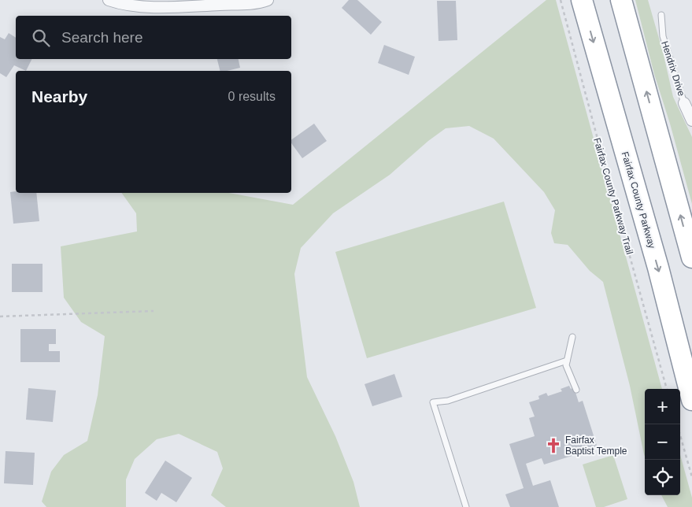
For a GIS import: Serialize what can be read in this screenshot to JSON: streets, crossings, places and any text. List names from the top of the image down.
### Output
{
  "streets": {
    "highway": ["Fairfax County Parkway"],
    "street": ["Hendrix Drive"],
    "path": ["Fairfax County Parkway Trail"]
  },
  "places": {
    "church": ["Fairfax Baptist Temple"]
  },
  "page": {
    "search": "Search here",
    "heading": ["Nearby", "0 results"],
    "map_buttons": ["+", "−"]
  }
}
